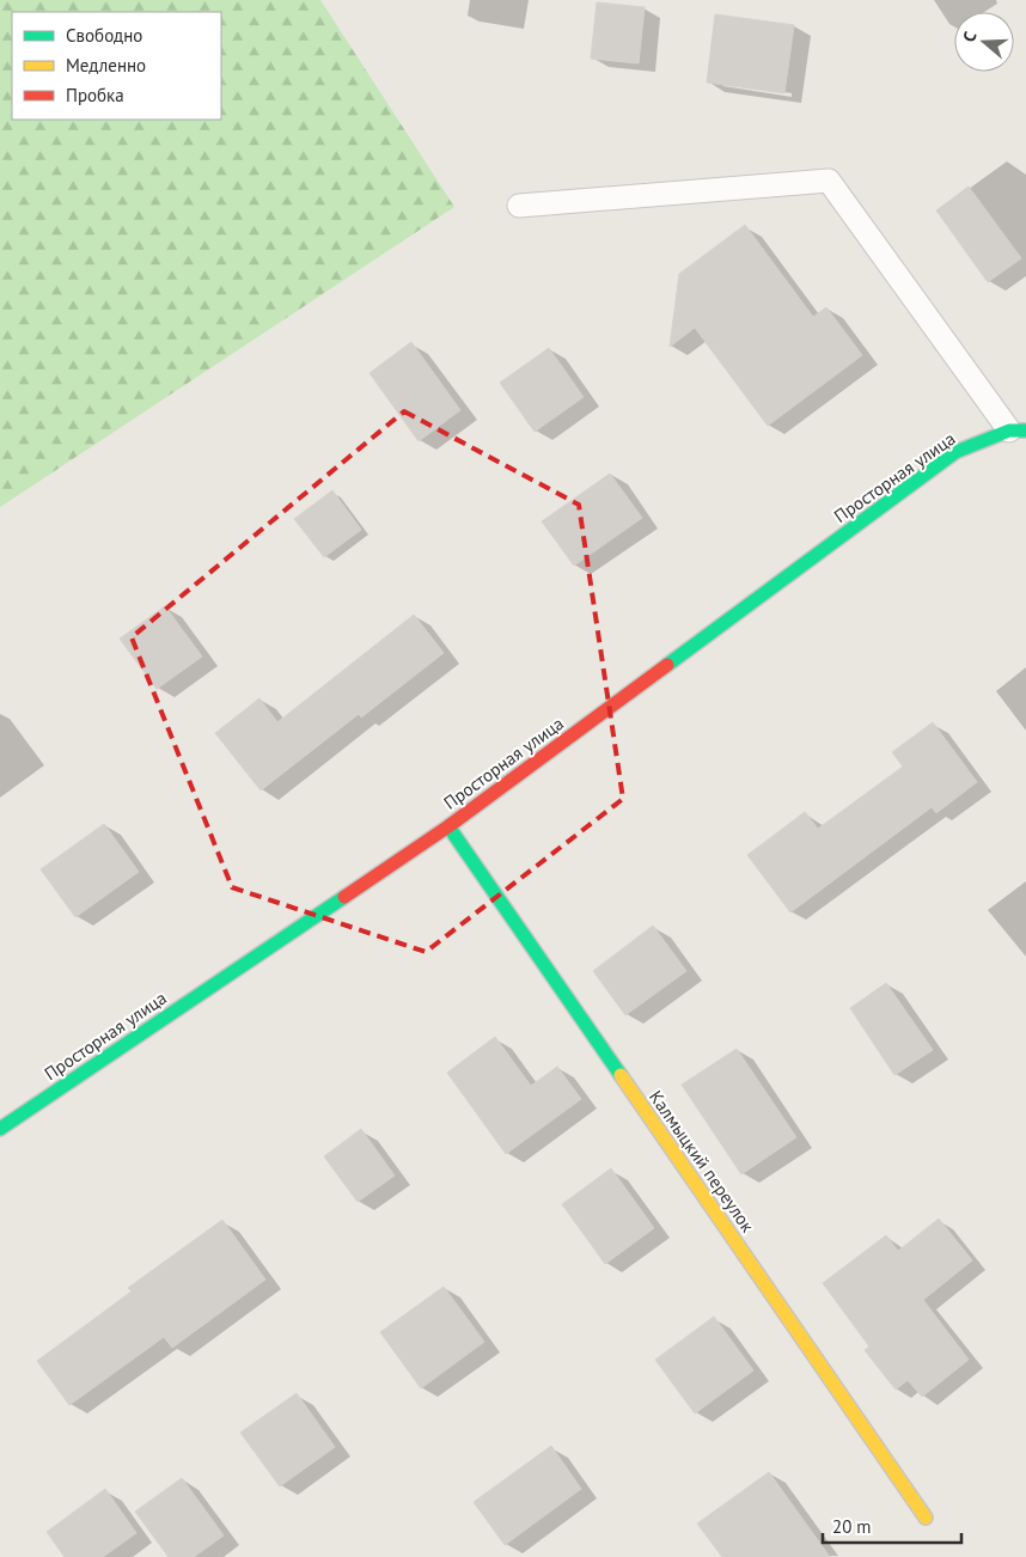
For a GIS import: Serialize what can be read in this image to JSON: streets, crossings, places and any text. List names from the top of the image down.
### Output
{
  "streets": {
    "street": ["Просторная улица", "Калмыцкий переулок"]
  },
  "crossings": [
    ["Просторная улица", "Калмыцкий переулок"]
  ],
  "legend": ["Свободно", "Медленно", "Пробка"],
  "scale_bar": "20 m",
  "north": "left"
}
